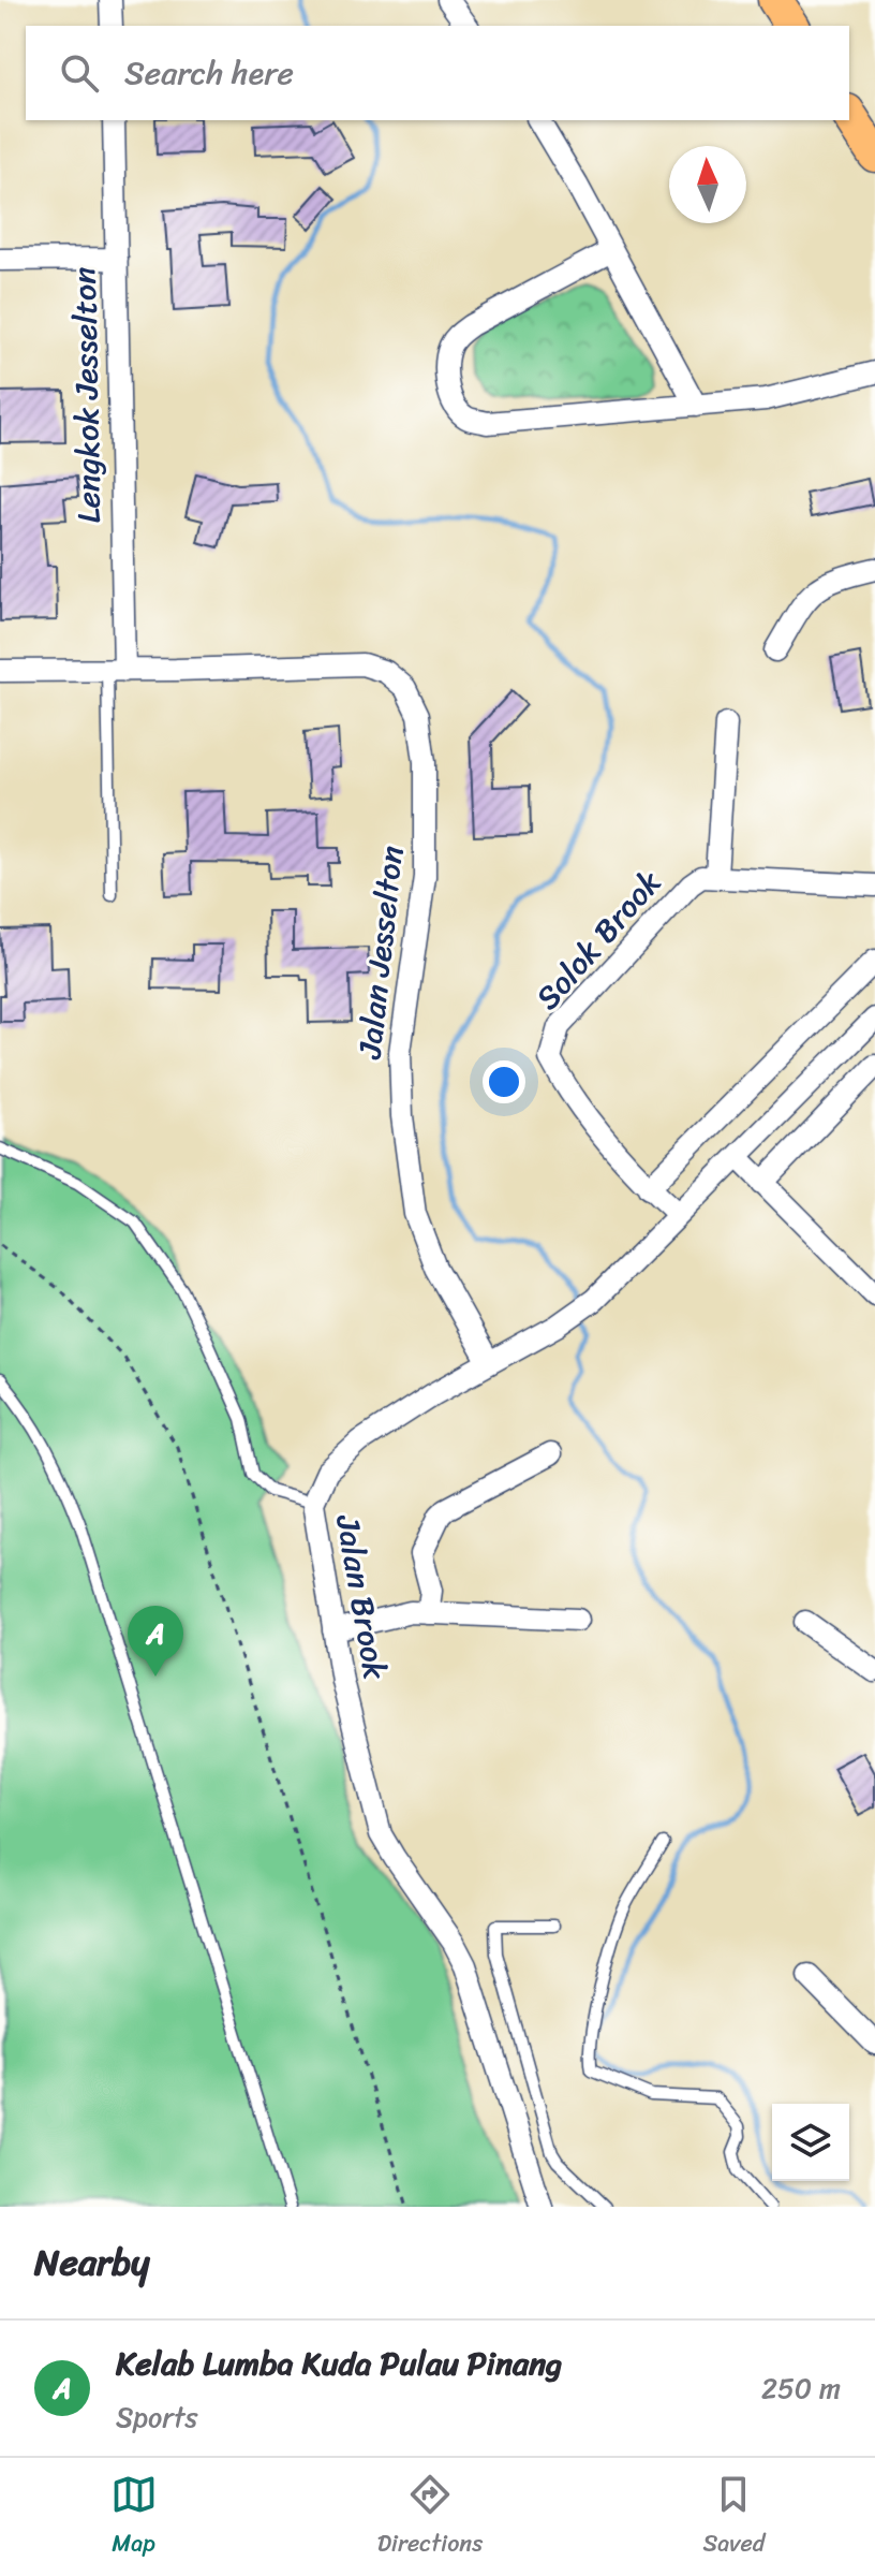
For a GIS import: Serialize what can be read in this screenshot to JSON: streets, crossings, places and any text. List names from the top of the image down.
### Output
{
  "streets": {
    "street": [
      "Lengkok Jesselton",
      "Solok Brook",
      "Jalan Jesselton",
      "Jalan Brook"
    ]
  },
  "crossings": [
    ["Lengkok Jesselton", "Jalan Jesselton"],
    ["Solok Brook", "Jalan Brook"],
    ["Jalan Jesselton", "Jalan Brook"]
  ],
  "north": "top",
  "page": {
    "search": "Search here",
    "pins": "A",
    "heading": "Nearby",
    "list": [
      {
        "mark": "A",
        "name": "Kelab Lumba Kuda Pulau Pinang",
        "note": "Sports",
        "value": "250 m"
      }
    ],
    "nav": ["Map", "Directions", "Saved"]
  }
}
